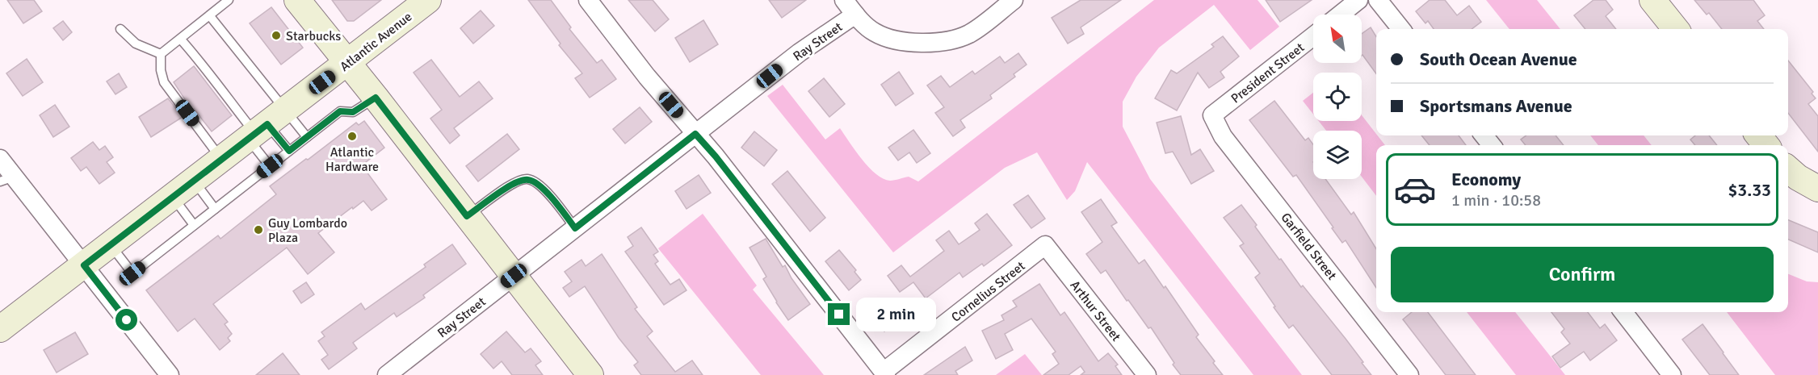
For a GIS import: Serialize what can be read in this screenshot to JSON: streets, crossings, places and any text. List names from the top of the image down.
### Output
{
  "streets": {
    "street": [
      "Atlantic Avenue",
      "Ray Street",
      "President Street",
      "Garfield Street",
      "Cornelius Street",
      "Arthur Street"
    ]
  },
  "crossings": [
    ["President Street", "Garfield Street"],
    ["Cornelius Street", "Arthur Street"]
  ],
  "places": ["Starbucks", "Atlantic Hardware", "Guy Lombardo Plaza"],
  "north": "top left",
  "page": {
    "banner": ["South Ocean Avenue", "Sportsmans Avenue"],
    "list": [
      {
        "name": "Economy",
        "note": "1 min · 10:58",
        "value": "$3.33"
      }
    ],
    "buttons": "Confirm",
    "bubble": "2 min"
  }
}
